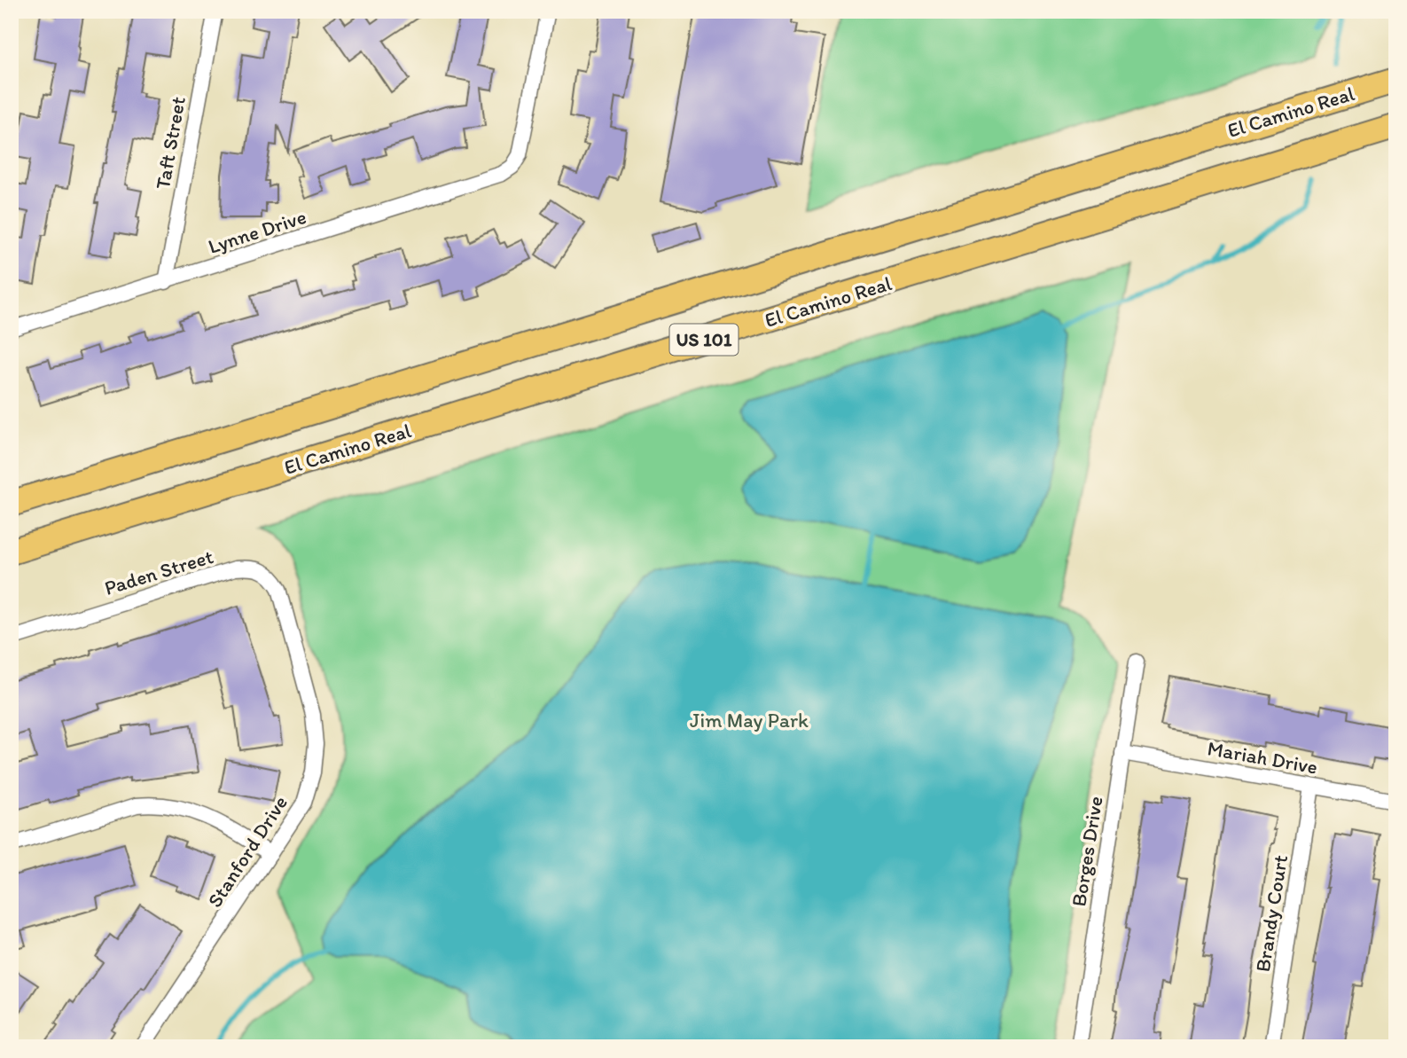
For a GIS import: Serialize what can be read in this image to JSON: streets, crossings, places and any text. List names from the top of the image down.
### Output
{
  "streets": {
    "highway": ["El Camino Real", "US 101"],
    "street": [
      "Taft Street",
      "Lynne Drive",
      "Paden Street",
      "Mariah Drive",
      "Stanford Drive",
      "Borges Drive",
      "Brandy Court"
    ]
  },
  "crossings": [
    ["Taft Street", "Lynne Drive"],
    ["Paden Street", "Stanford Drive"],
    ["Mariah Drive", "Borges Drive"],
    ["Mariah Drive", "Brandy Court"]
  ],
  "parks": ["Jim May Park"]
}
